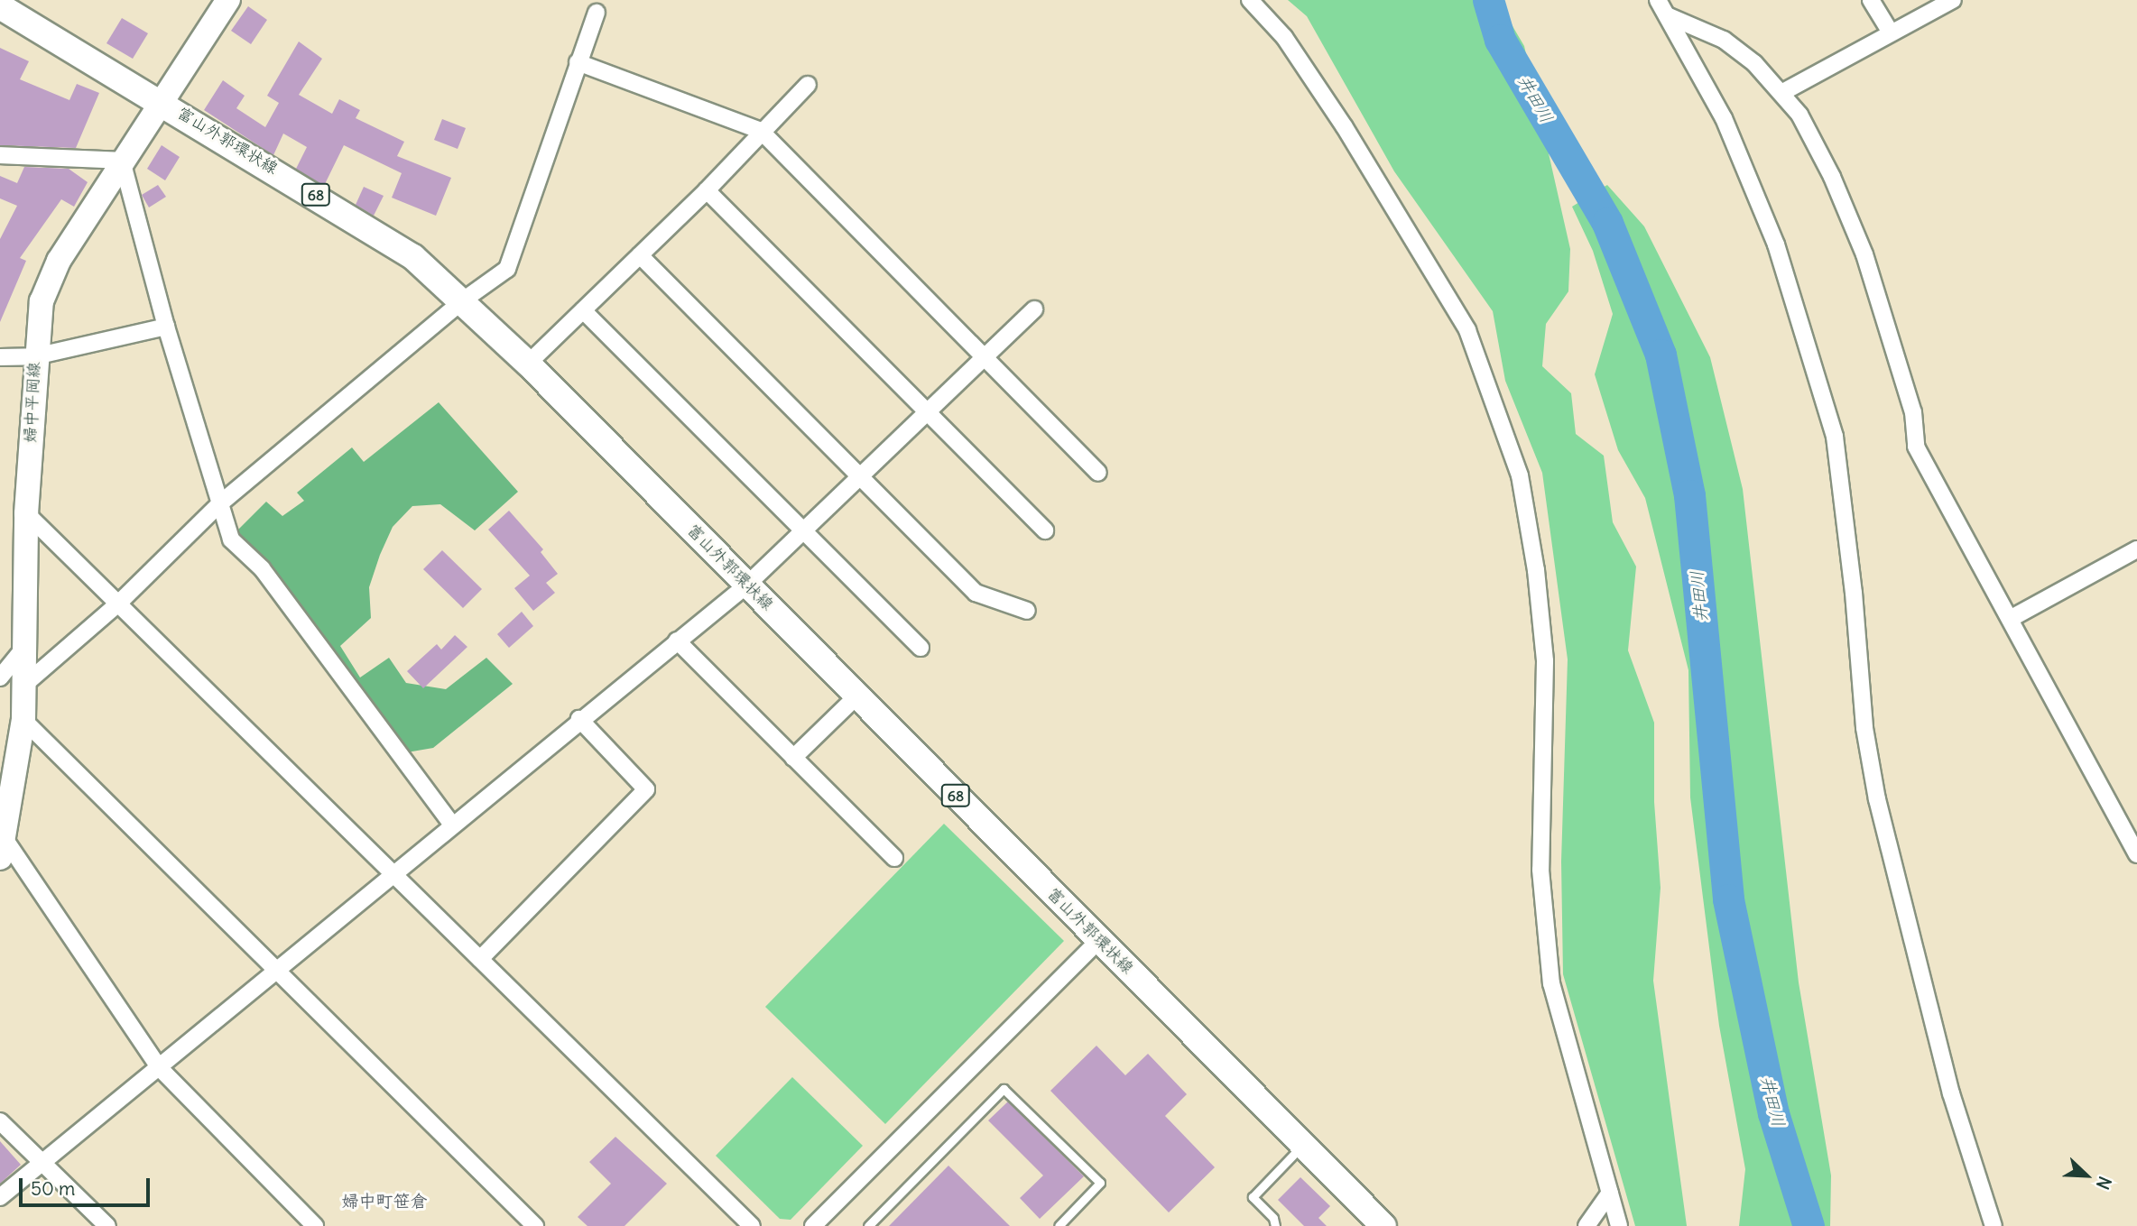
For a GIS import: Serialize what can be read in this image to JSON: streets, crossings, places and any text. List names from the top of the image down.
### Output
{
  "streets": {
    "main road": ["富山外郭環状線", "68", "婦中平岡線"]
  },
  "crossings": [
    ["富山外郭環状線", "婦中平岡線"]
  ],
  "districts": ["婦中町笹倉"],
  "water": ["井田川"],
  "scale_bar": "50 m",
  "north": "bottom right"
}
